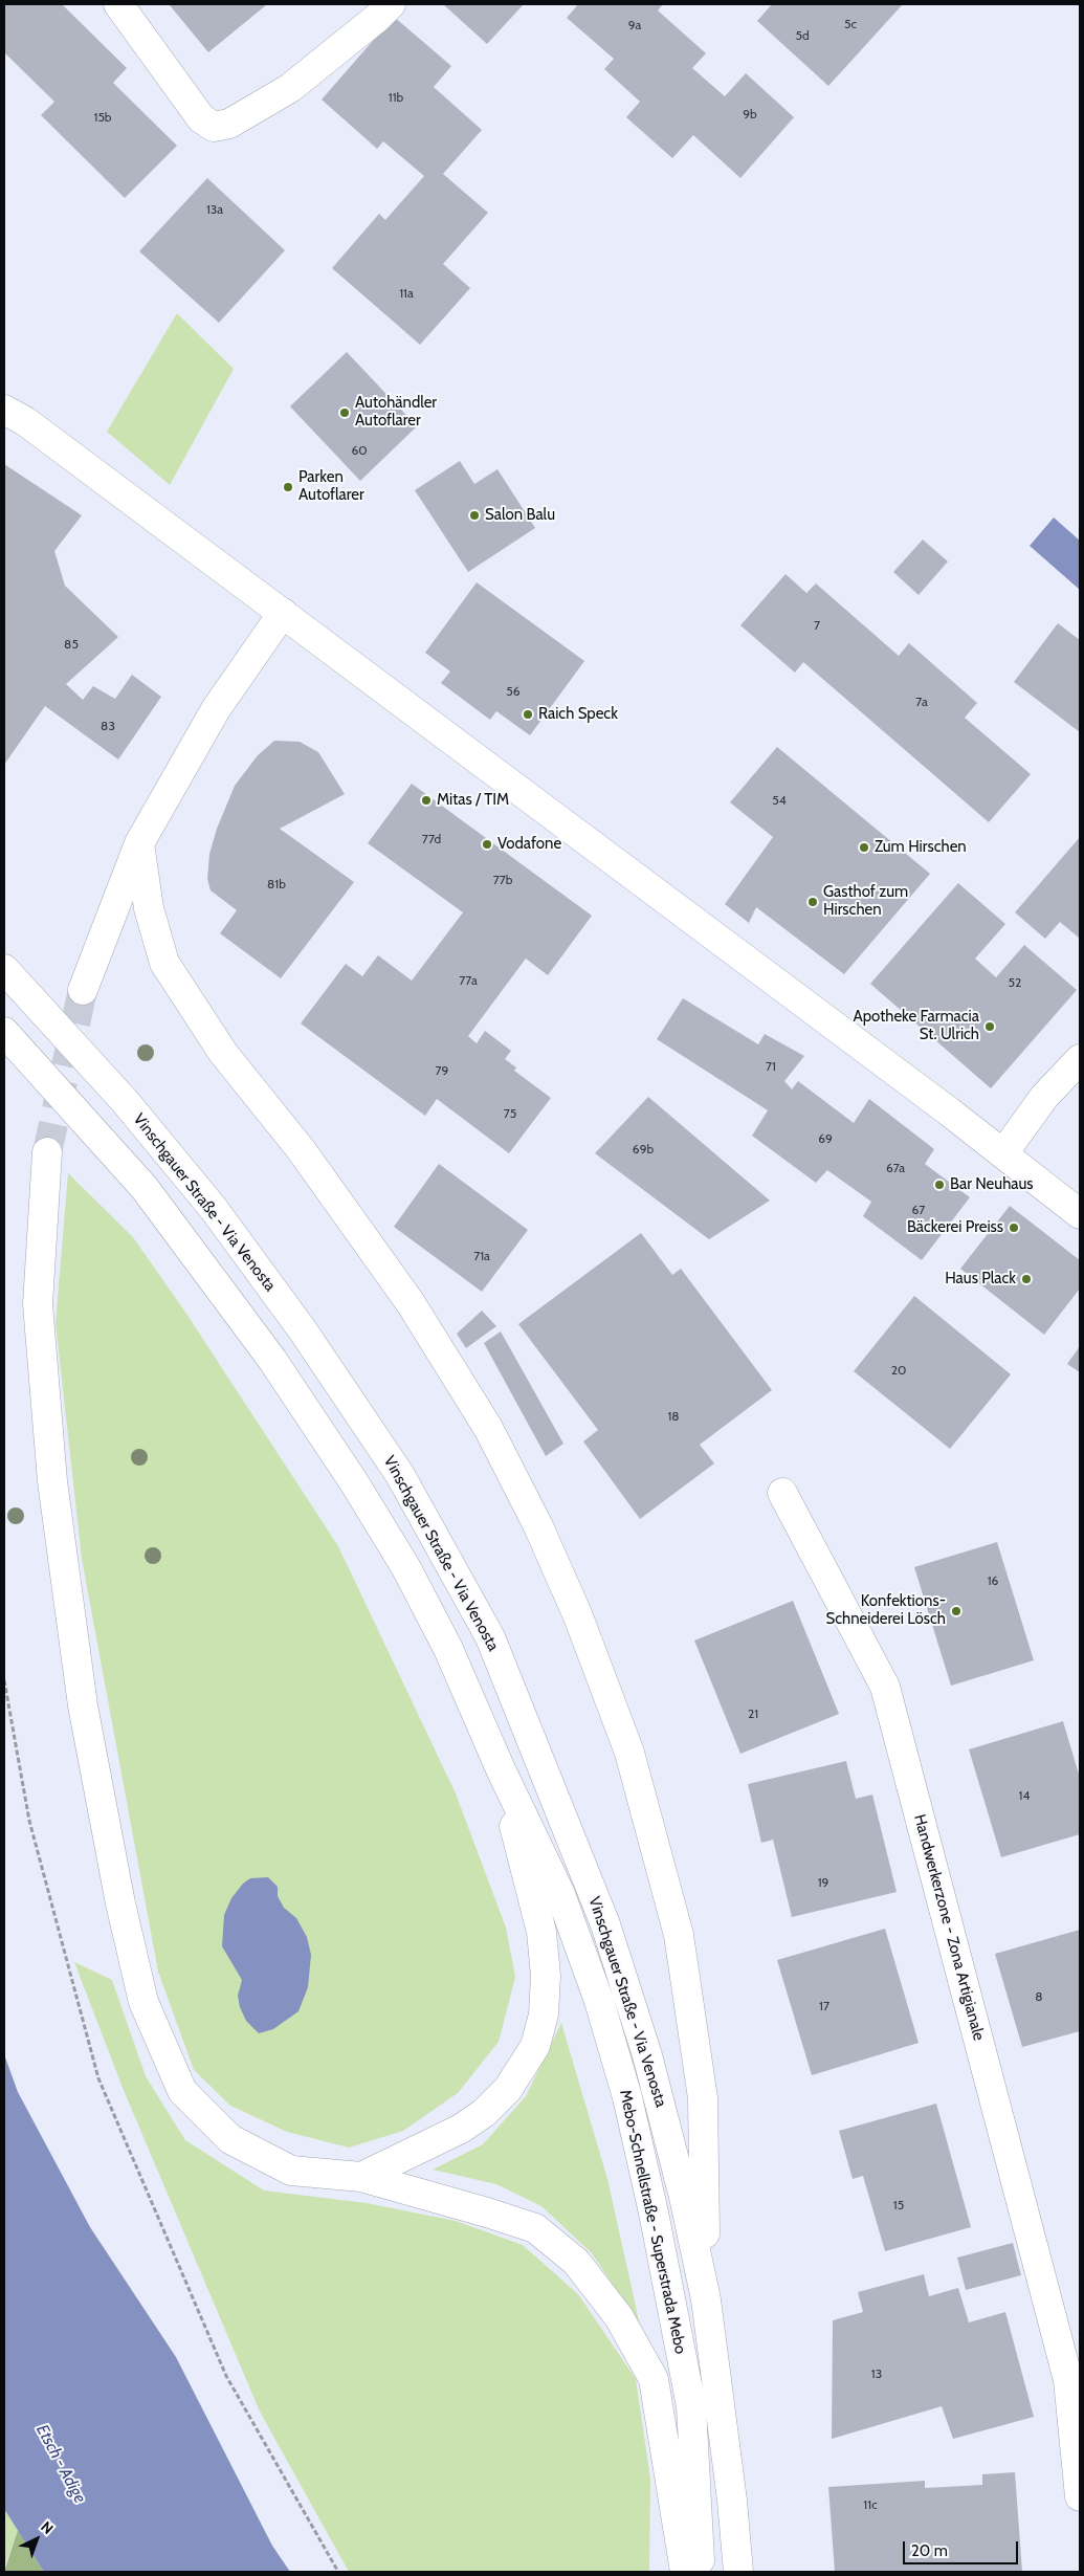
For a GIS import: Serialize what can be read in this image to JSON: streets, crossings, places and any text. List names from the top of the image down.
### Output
{
  "streets": {
    "main road": ["Vinschgauer Straße - Via Venosta", "Handwerkerzone - Zona Artigianale", "Mebo-Schnellstraße - Superstrada Mebo"]
  },
  "crossings": [
    ["Vinschgauer Straße - Via Venosta", "Mebo-Schnellstraße - Superstrada Mebo"]
  ],
  "water": ["Etsch - Adige"],
  "places": [
    "Autohändler Autoflarer",
    "Parken Autoflarer",
    "Salon Balu",
    "Raich Speck",
    "Mitas / TIM",
    "Vodafone",
    "Zum Hirschen",
    "Gasthof zum Hirschen",
    "Apotheke Farmacia St. Ulrich",
    "Bar Neuhaus",
    "Bäckerei Preiss",
    "Haus Plack",
    "Konfektions- Schneiderei Lösch"
  ],
  "house_numbers": [
    "5c",
    "9a",
    "5d",
    "11b",
    "9b",
    "15b",
    "13a",
    "11a",
    "60",
    "7",
    "85",
    "56",
    "7a",
    "83",
    "54",
    "77d",
    "77b",
    "81b",
    "77a",
    "52",
    "71",
    "79",
    "75",
    "69",
    "69b",
    "67a",
    "67",
    "71a",
    "20",
    "18",
    "16",
    "21",
    "14",
    "19",
    "8",
    "17",
    "15",
    "13",
    "11c"
  ],
  "scale_bar": "20 m",
  "north": "top right"
}
